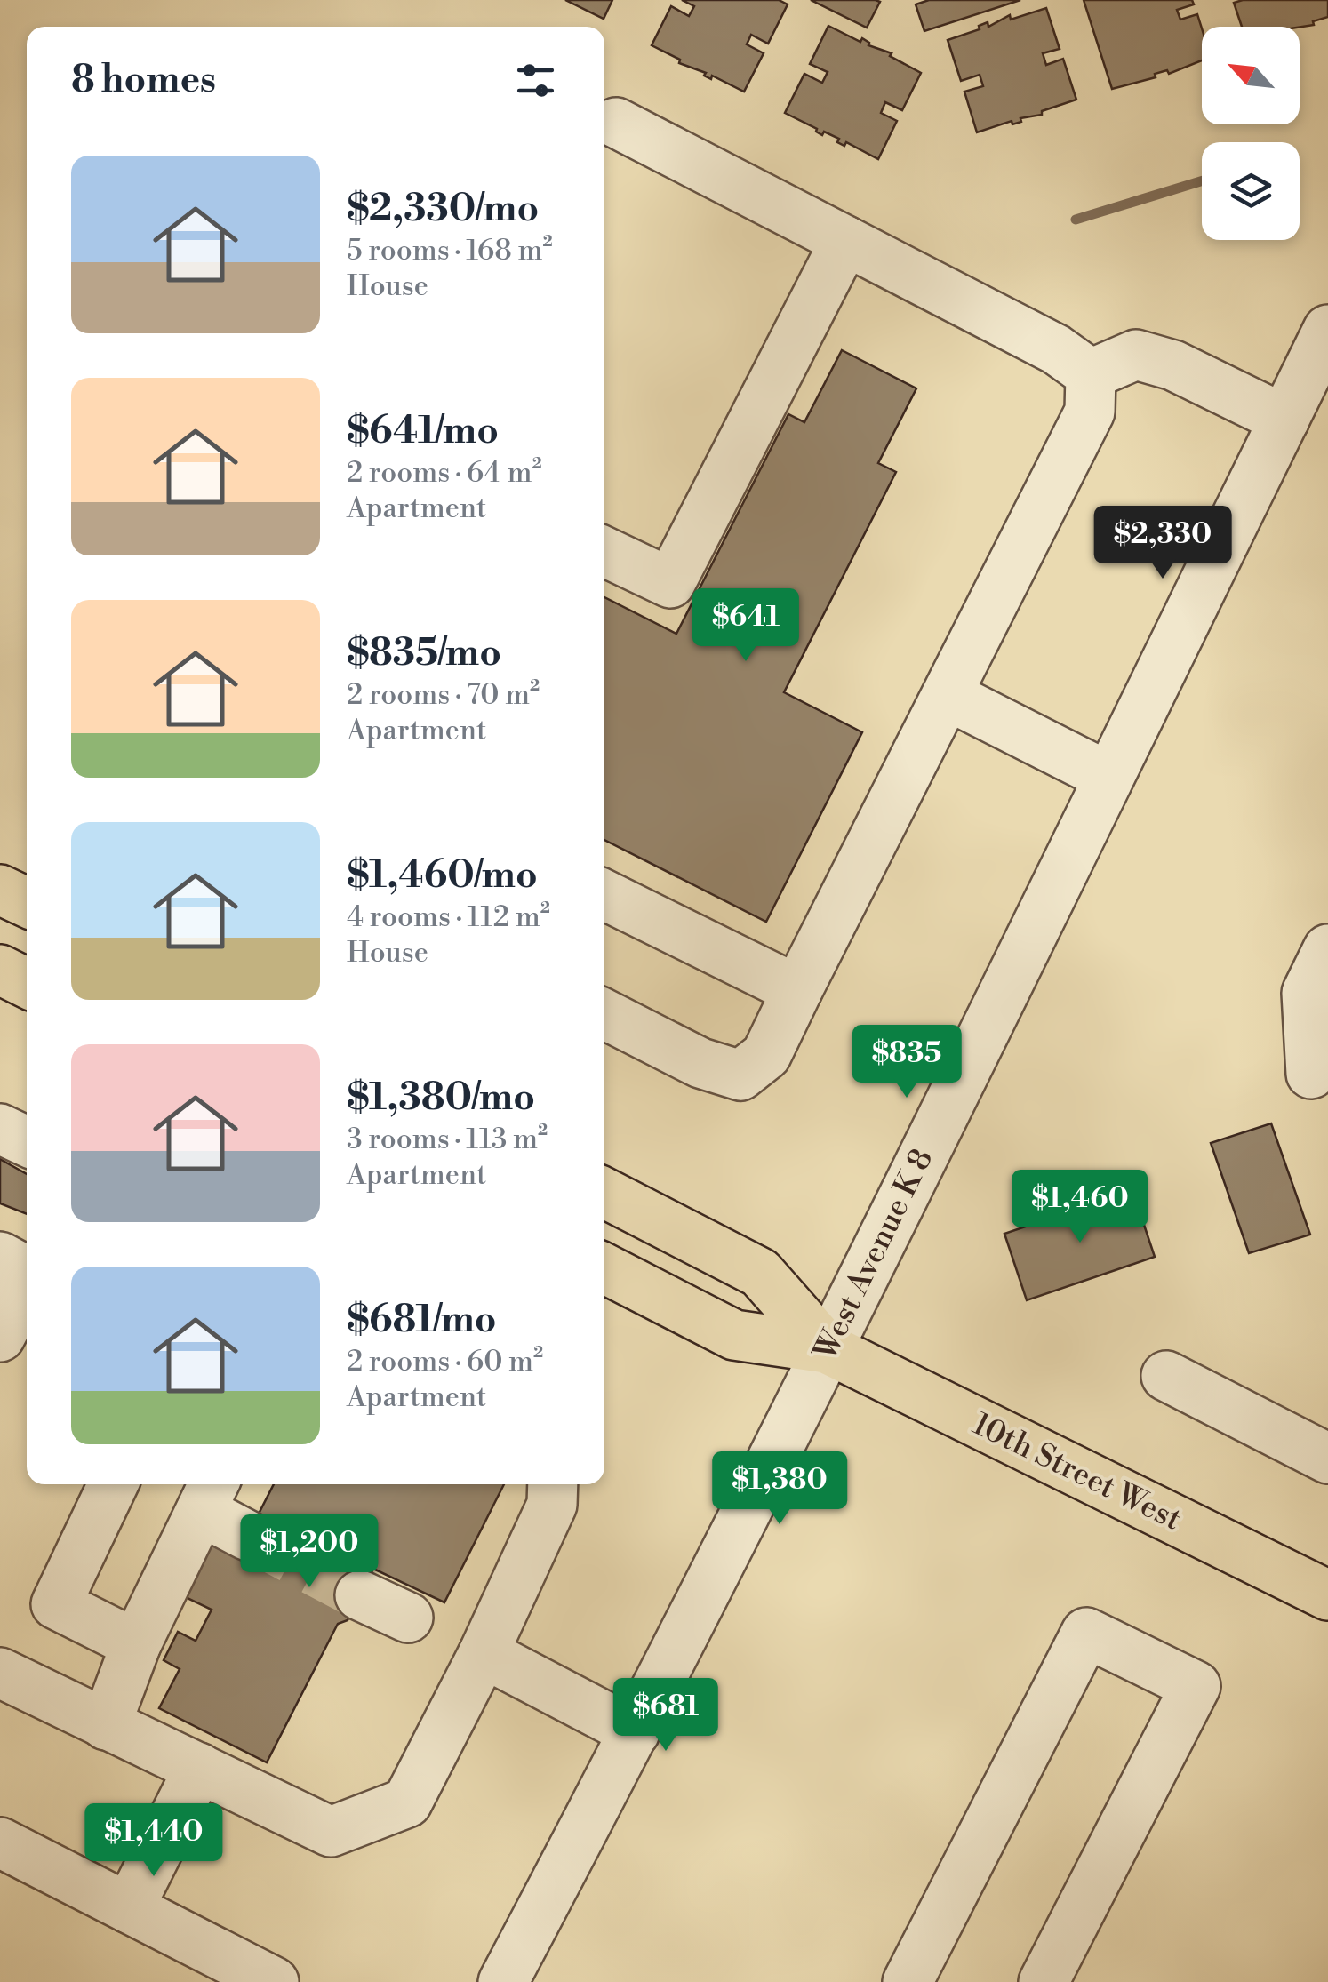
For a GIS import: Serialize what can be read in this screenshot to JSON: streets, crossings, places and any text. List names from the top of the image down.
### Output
{
  "streets": {
    "main road": ["10th Street West"],
    "street": ["West Avenue K 8"]
  },
  "crossings": [
    ["West Avenue K 8", "10th Street West"]
  ],
  "north": "top left",
  "page": {
    "heading": "8 homes",
    "list": [
      {
        "name": "$2,330/mo",
        "note": "5 rooms · 168 m² · House"
      },
      {
        "name": "$641/mo",
        "note": "2 rooms · 64 m² · Apartment"
      },
      {
        "name": "$835/mo",
        "note": "2 rooms · 70 m² · Apartment"
      },
      {
        "name": "$1,460/mo",
        "note": "4 rooms · 112 m² · House"
      },
      {
        "name": "$1,380/mo",
        "note": "3 rooms · 113 m² · Apartment"
      },
      {
        "name": "$681/mo",
        "note": "2 rooms · 60 m² · Apartment"
      }
    ],
    "price": [
      "$2,330",
      "$641",
      "$835",
      "$1,460",
      "$1,380",
      "$1,200",
      "$681",
      "$1,440"
    ]
  }
}
